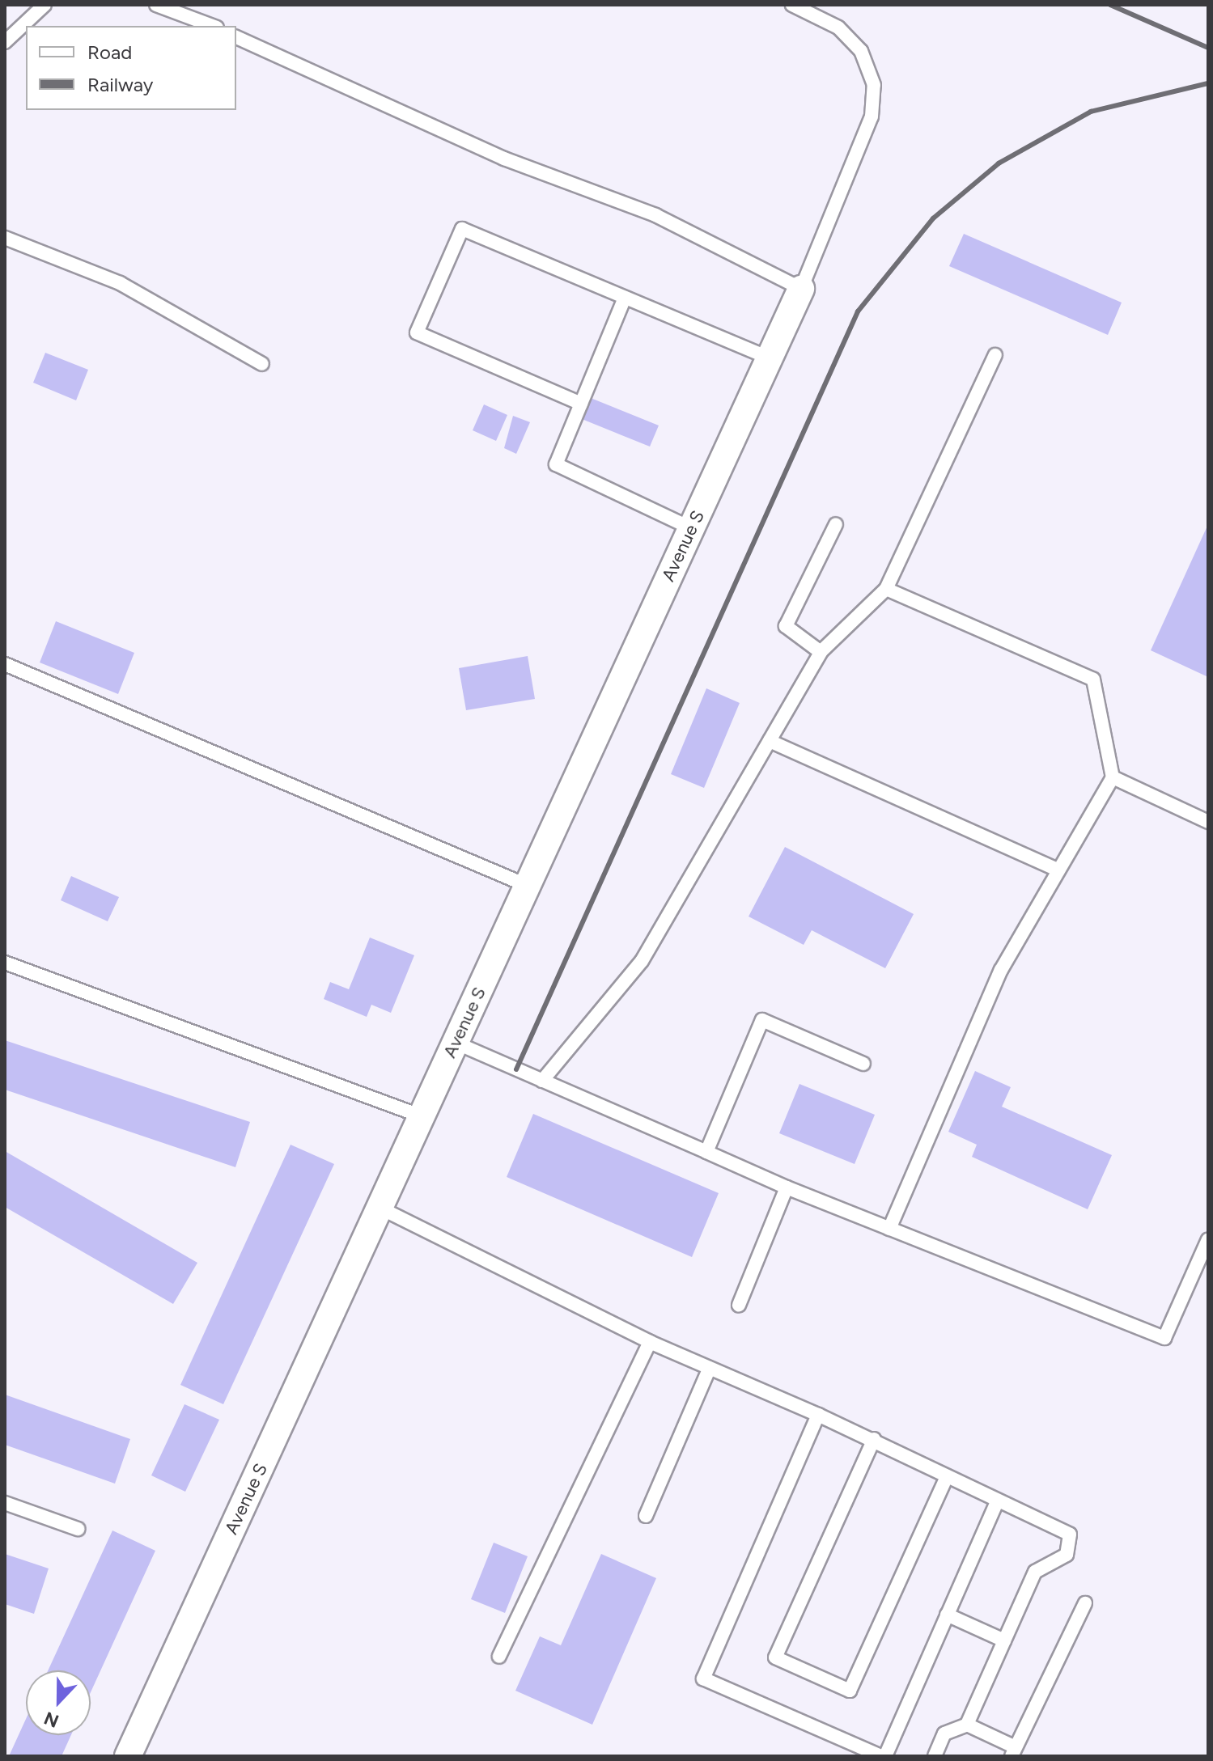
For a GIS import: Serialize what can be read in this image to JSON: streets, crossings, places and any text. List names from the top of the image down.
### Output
{
  "streets": {
    "street": ["Avenue S"]
  },
  "legend": ["Road", "Railway"],
  "north": "bottom"
}
